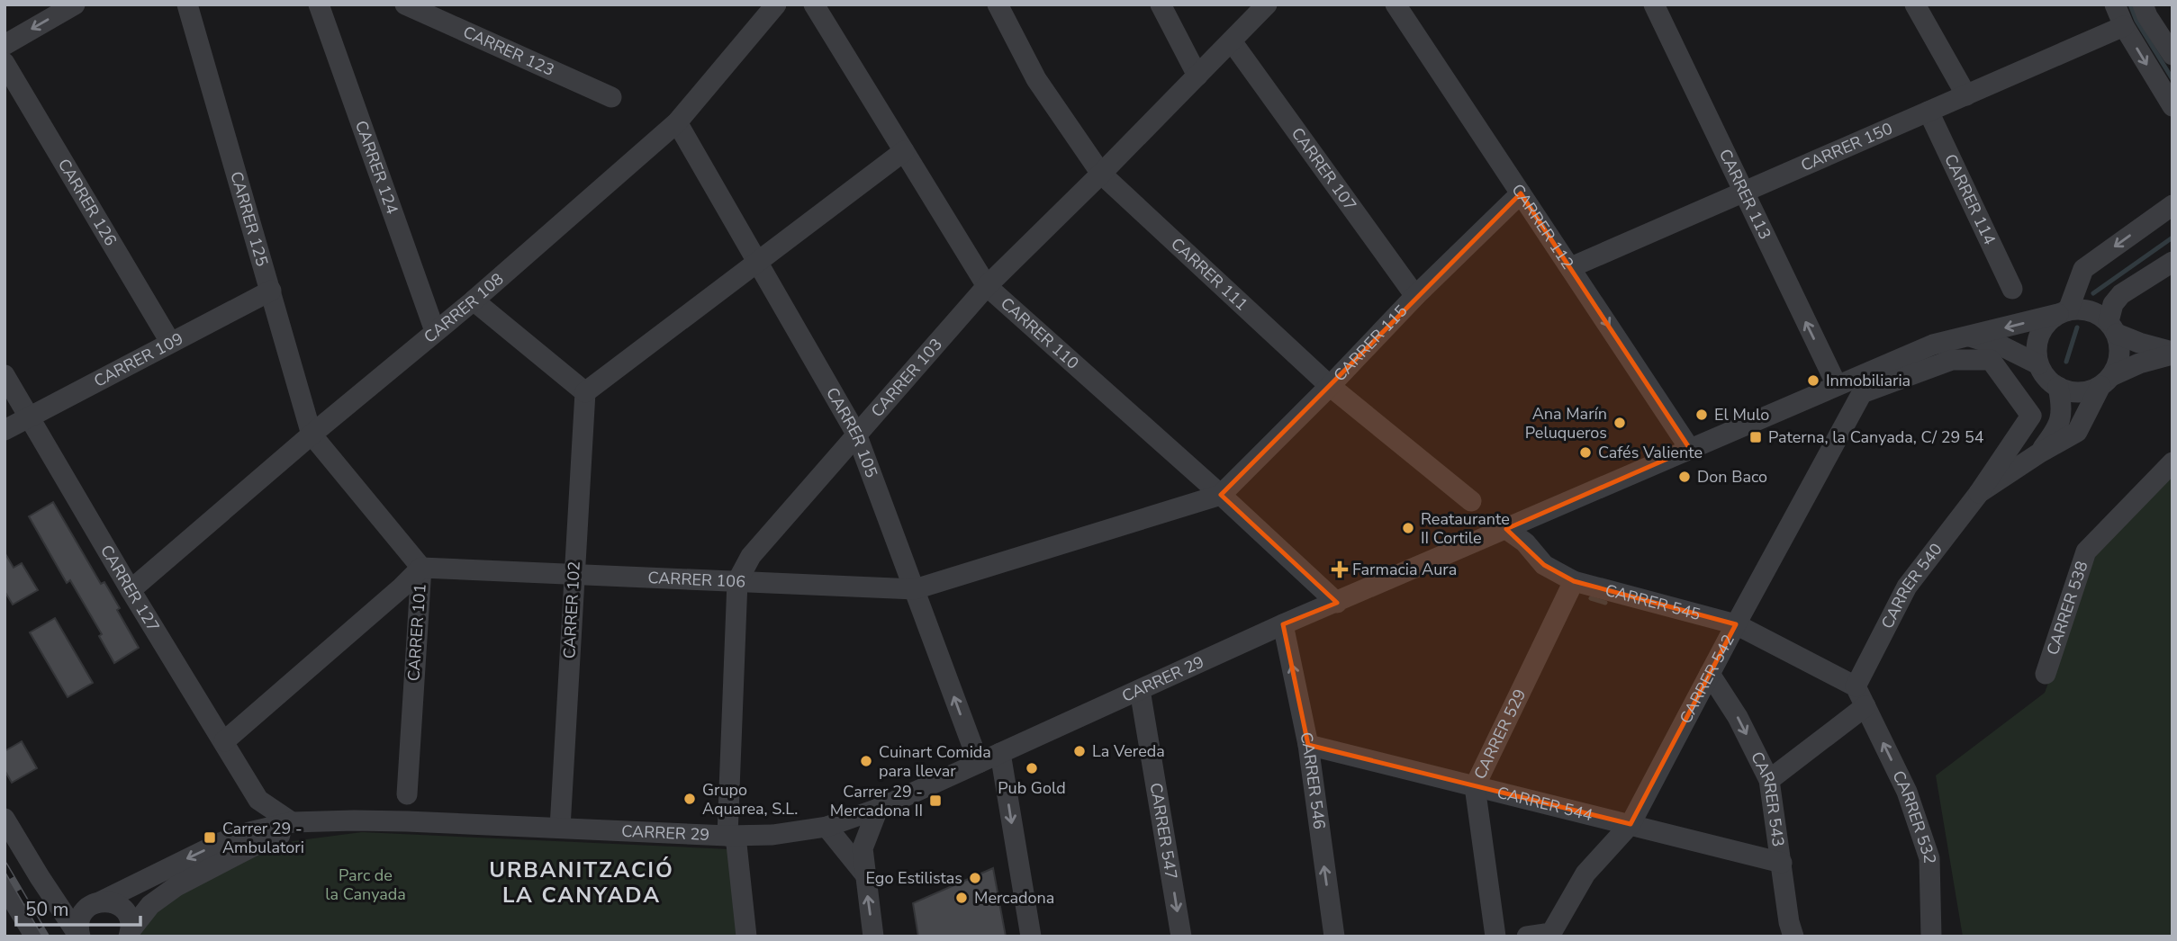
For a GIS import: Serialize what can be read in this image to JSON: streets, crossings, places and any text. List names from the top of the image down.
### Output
{
  "streets": {
    "street": [
      "CARRER 123",
      "CARRER 150",
      "CARRER 124",
      "CARRER 107",
      "CARRER 113",
      "CARRER 114",
      "CARRER 126",
      "CARRER 125",
      "CARRER 112",
      "CARRER 111",
      "CARRER 108",
      "CARRER 110",
      "CARRER 115",
      "CARRER 109",
      "CARRER 103",
      "CARRER 105",
      "CARRER 106",
      "CARRER 540",
      "CARRER 127",
      "CARRER 545",
      "CARRER 538",
      "CARRER 102",
      "CARRER 101",
      "CARRER 542",
      "CARRER 29",
      "CARRER 529",
      "CARRER 546",
      "CARRER 543",
      "CARRER 544",
      "CARRER 532",
      "CARRER 547"
    ]
  },
  "crossings": [
    ["CARRER 150", "CARRER 113"],
    ["CARRER 150", "CARRER 114"],
    ["CARRER 150", "CARRER 112"],
    ["CARRER 124", "CARRER 108"],
    ["CARRER 107", "CARRER 115"],
    ["CARRER 107", "CARRER 103"],
    ["CARRER 113", "CARRER 29"],
    ["CARRER 126", "CARRER 109"],
    ["CARRER 125", "CARRER 108"],
    ["CARRER 125", "CARRER 109"],
    ["CARRER 125", "CARRER 101"],
    ["CARRER 112", "CARRER 115"],
    ["CARRER 112", "CARRER 29"],
    ["CARRER 111", "CARRER 115"],
    ["CARRER 111", "CARRER 103"],
    ["CARRER 108", "CARRER 105"],
    ["CARRER 108", "CARRER 127"],
    ["CARRER 108", "CARRER 101"],
    ["CARRER 110", "CARRER 115"],
    ["CARRER 110", "CARRER 103"],
    ["CARRER 110", "CARRER 106"],
    ["CARRER 110", "CARRER 29"],
    ["CARRER 115", "CARRER 106"],
    ["CARRER 109", "CARRER 127"],
    ["CARRER 103", "CARRER 105"],
    ["CARRER 103", "CARRER 106"],
    ["CARRER 103", "CARRER 29"],
    ["CARRER 105", "CARRER 106"],
    ["CARRER 105", "CARRER 29"],
    ["CARRER 106", "CARRER 102"],
    ["CARRER 106", "CARRER 101"],
    ["CARRER 540", "CARRER 545"],
    ["CARRER 540", "CARRER 542"],
    ["CARRER 540", "CARRER 29"],
    ["CARRER 127", "CARRER 29"],
    ["CARRER 545", "CARRER 542"],
    ["CARRER 545", "CARRER 29"],
    ["CARRER 545", "CARRER 529"],
    ["CARRER 102", "CARRER 29"],
    ["CARRER 542", "CARRER 543"],
    ["CARRER 542", "CARRER 544"],
    ["CARRER 29", "CARRER 546"],
    ["CARRER 29", "CARRER 547"],
    ["CARRER 529", "CARRER 544"],
    ["CARRER 546", "CARRER 544"],
    ["CARRER 543", "CARRER 544"]
  ],
  "one_way": [
    "CARRER 113",
    "CARRER 112",
    "CARRER 546",
    "CARRER 543",
    "CARRER 532"
  ],
  "districts": ["URBANITZACIÓ LA CANYADA"],
  "parks": ["Parc de la Canyada"],
  "places": {
    "other": [
      "Inmobiliaria",
      "El Mulo",
      "Ana Marín Peluqueros",
      "Cafés Valiente",
      "Don Baco",
      "Reataurante II Cortile",
      "La Vereda",
      "Cuinart Comida para llevar",
      "Pub Gold",
      "Grupo Aquarea, S.L.",
      "Ego Estilistas",
      "Mercadona"
    ],
    "transit": ["Paterna, la Canyada, C/ 29 54", "Carrer 29 - Mercadona II", "Carrer 29 - Ambulatori"],
    "health": ["Farmacia Aura"]
  },
  "scale_bar": "50 m"
}
